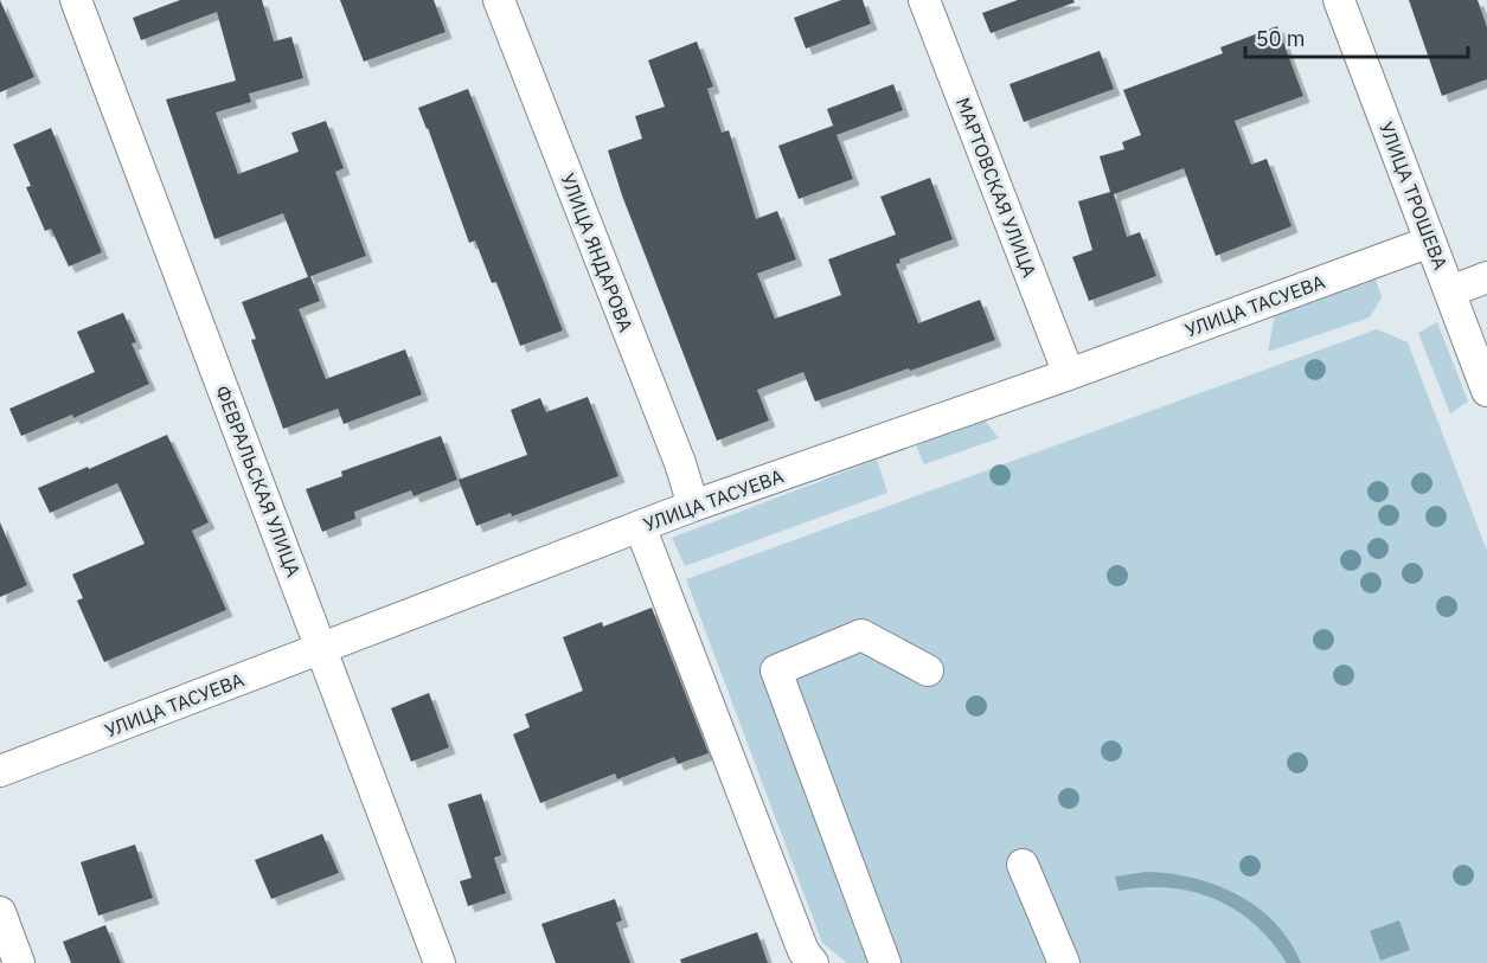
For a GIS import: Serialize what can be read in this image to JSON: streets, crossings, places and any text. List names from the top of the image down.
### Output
{
  "streets": {
    "street": [
      "МАРТОВСКАЯ УЛИЦА",
      "УЛИЦА ТРОШЕВА",
      "УЛИЦА ЯНДАРОВА",
      "УЛИЦА ТАСУЕВА",
      "ФЕВРАЛЬСКАЯ УЛИЦА"
    ]
  },
  "crossings": [
    ["МАРТОВСКАЯ УЛИЦА", "УЛИЦА ТАСУЕВА"],
    ["УЛИЦА ТРОШЕВА", "УЛИЦА ТАСУЕВА"],
    ["УЛИЦА ЯНДАРОВА", "УЛИЦА ТАСУЕВА"],
    ["УЛИЦА ТАСУЕВА", "ФЕВРАЛЬСКАЯ УЛИЦА"]
  ],
  "scale_bar": "50 m"
}
